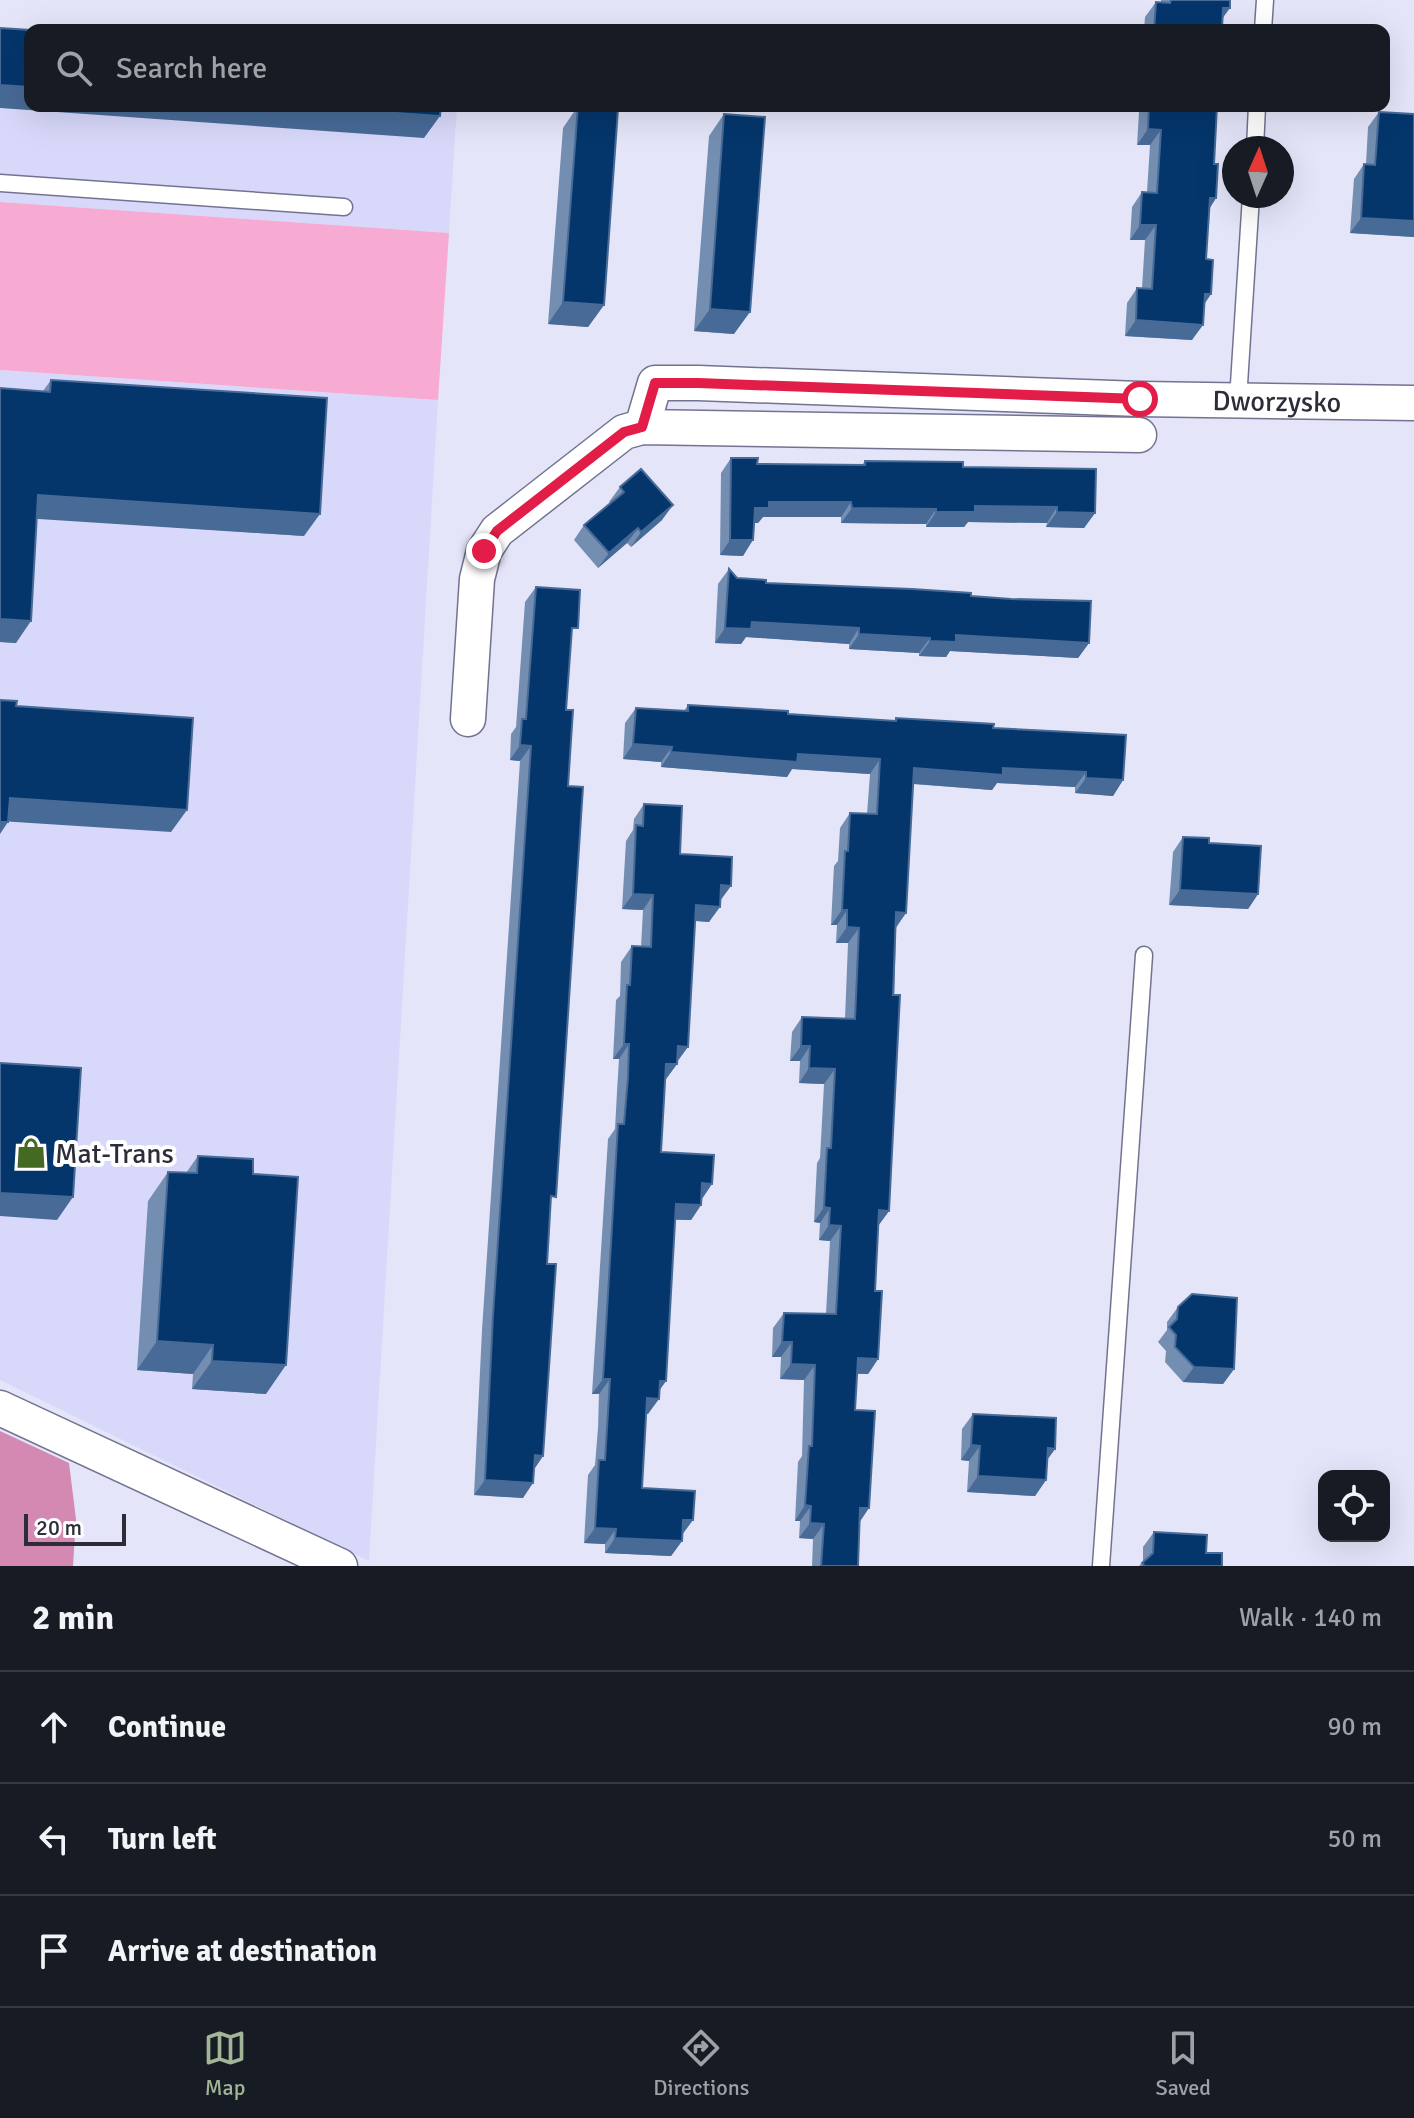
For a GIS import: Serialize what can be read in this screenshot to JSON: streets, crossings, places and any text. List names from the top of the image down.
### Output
{
  "streets": {
    "street": ["Dworzysko"]
  },
  "places": {
    "shop": ["Mat-Trans"]
  },
  "scale_bar": "20 m",
  "north": "top",
  "page": {
    "search": "Search here",
    "scale": "20 m",
    "heading": ["2 min", "Walk · 140 m"],
    "list": [
      ["Continue", "90 m"],
      ["Turn left", "50 m"],
      "Arrive at destination"
    ],
    "nav": ["Map", "Directions", "Saved"]
  }
}
